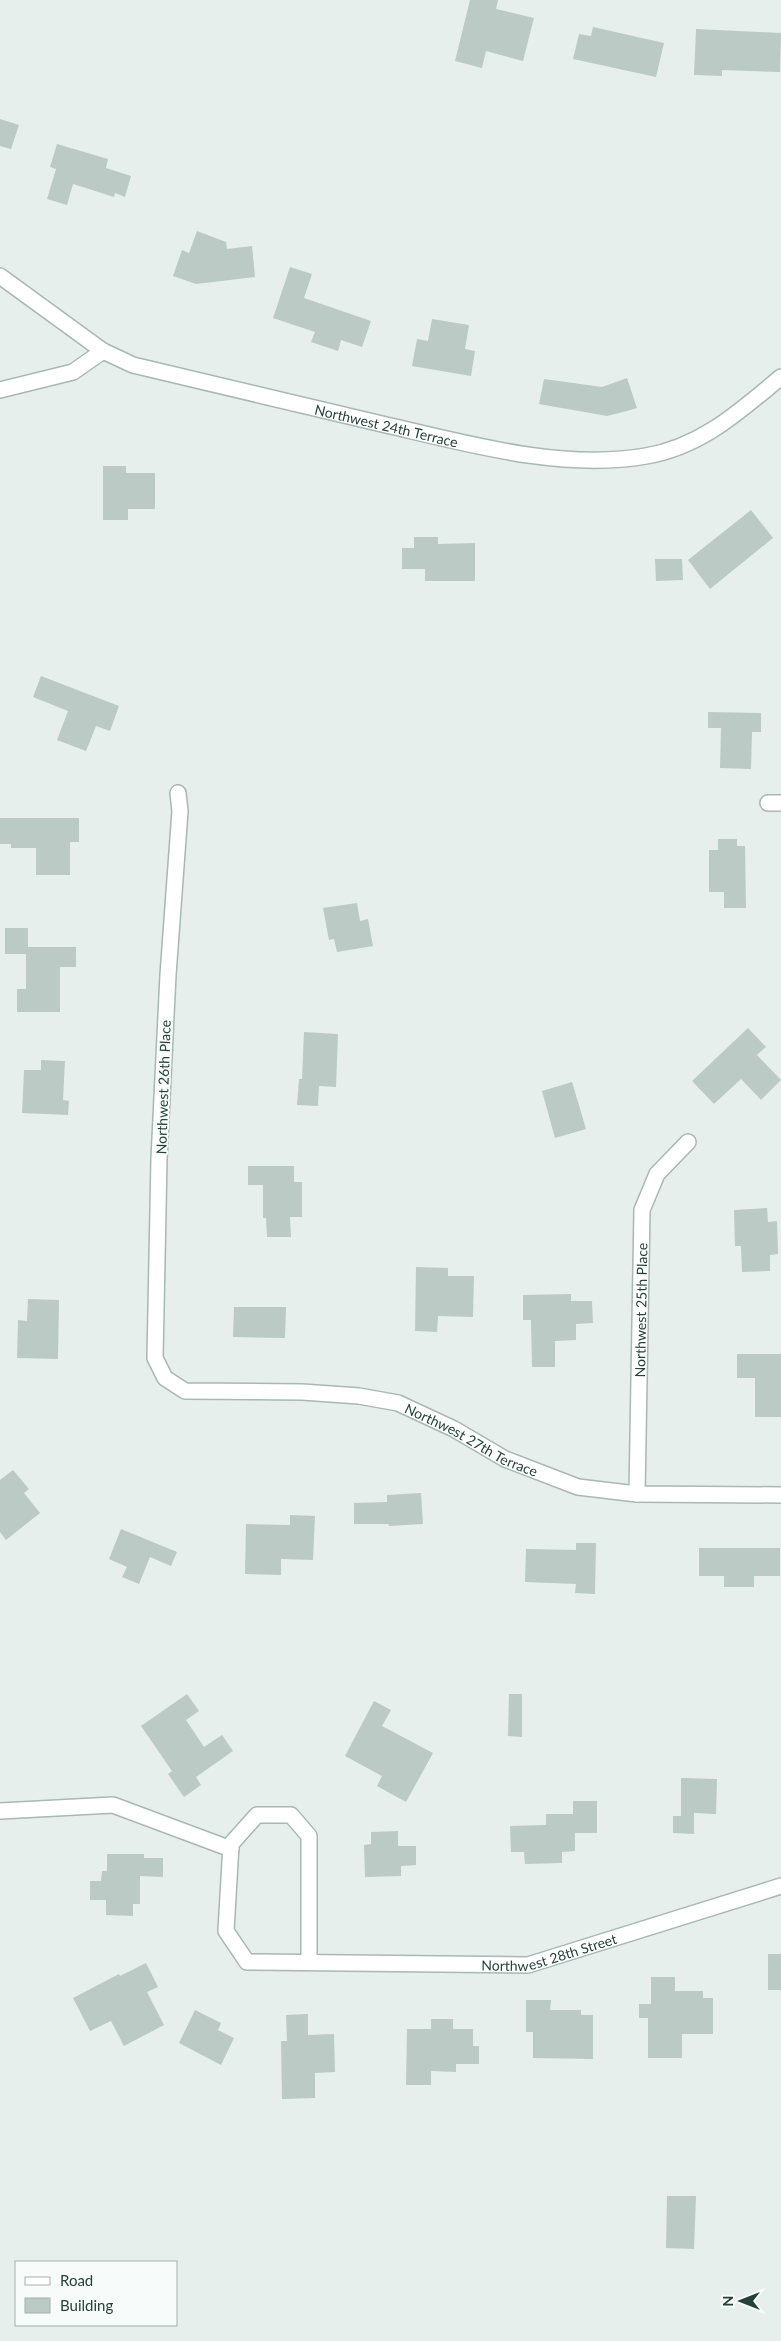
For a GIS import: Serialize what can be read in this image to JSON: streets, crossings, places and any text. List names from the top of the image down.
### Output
{
  "streets": {
    "street": [
      "Northwest 24th Terrace",
      "Northwest 26th Place",
      "Northwest 25th Place",
      "Northwest 27th Terrace",
      "Northwest 28th Street"
    ]
  },
  "crossings": [
    ["Northwest 26th Place", "Northwest 27th Terrace"],
    ["Northwest 25th Place", "Northwest 27th Terrace"]
  ],
  "legend": ["Road", "Building"],
  "north": "left"
}
